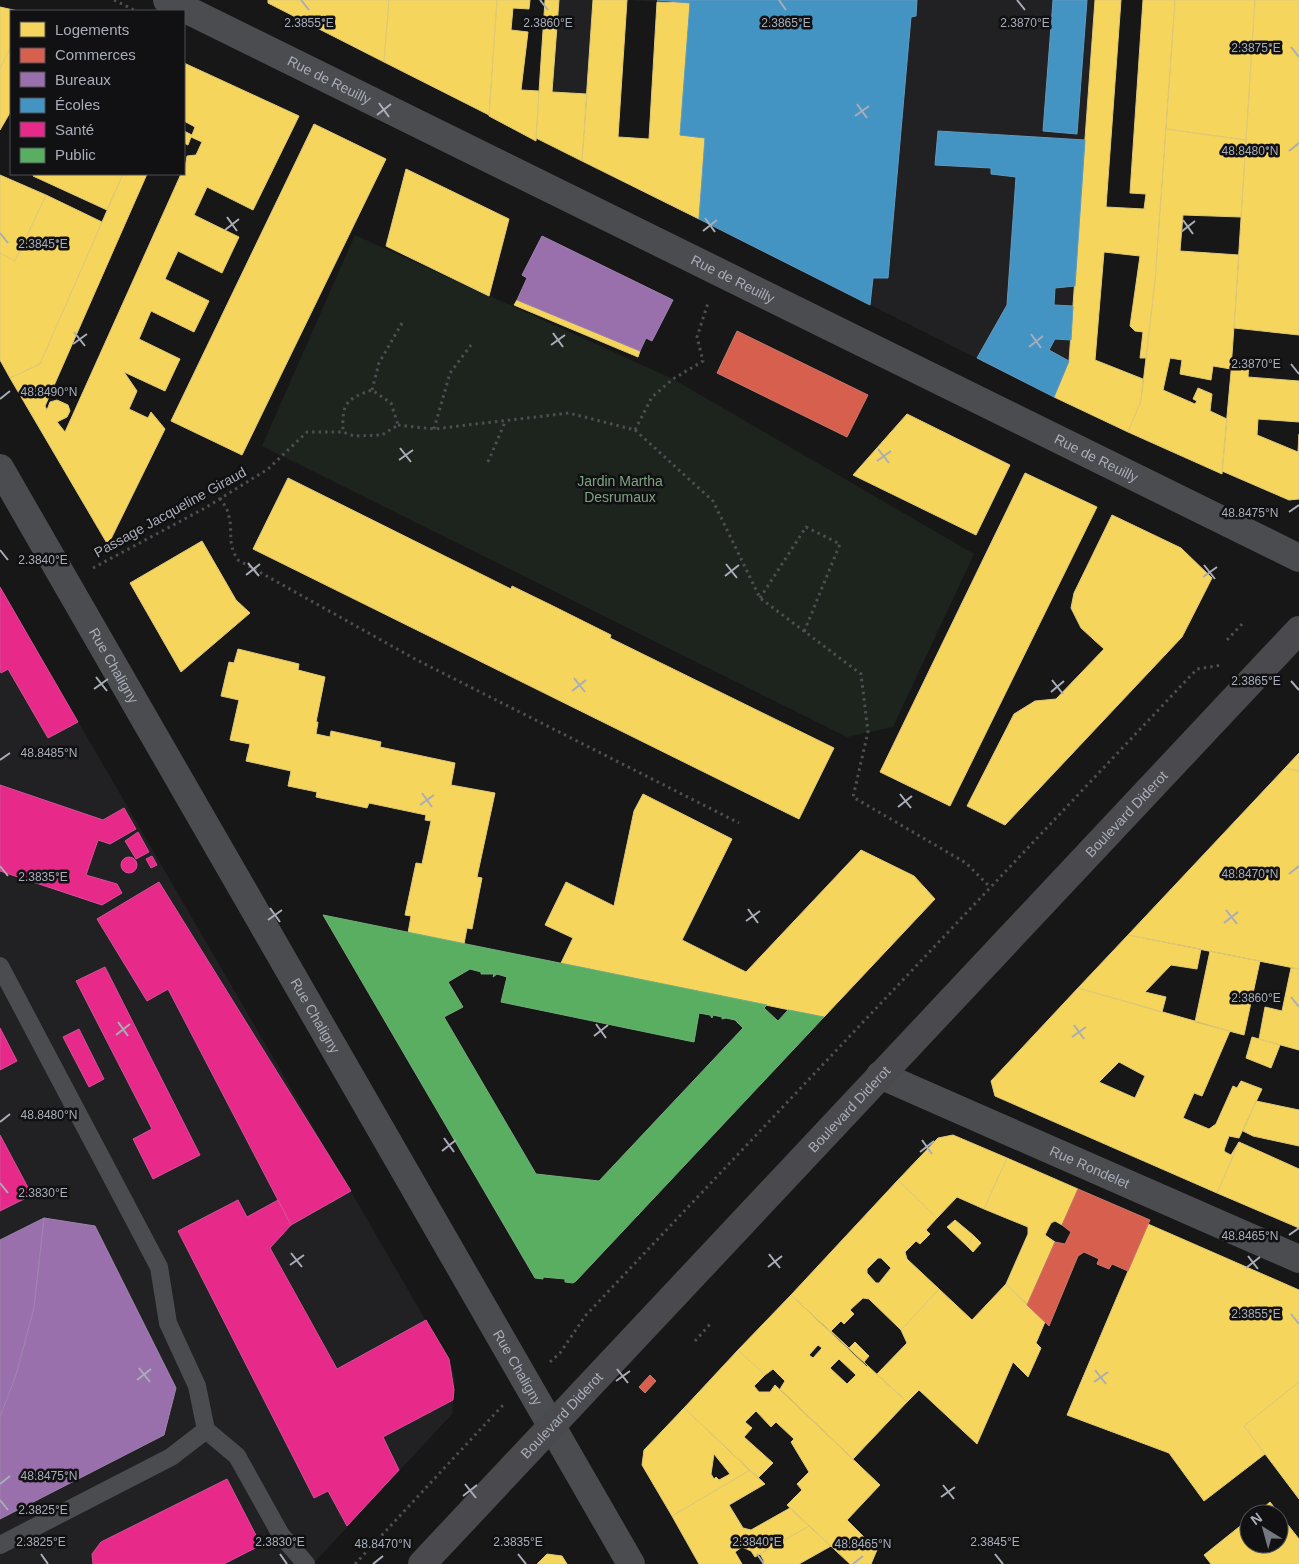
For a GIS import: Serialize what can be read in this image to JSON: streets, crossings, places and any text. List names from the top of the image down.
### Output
{
  "streets": {
    "main road": ["Boulevard Diderot"],
    "street": ["Rue de Reuilly", "Rue Chaligny", "Rue Rondelet"],
    "path": ["Passage Jacqueline Giraud"]
  },
  "crossings": [
    ["Passage Jacqueline Giraud", "Rue Chaligny"],
    ["Rue Chaligny", "Boulevard Diderot"],
    ["Boulevard Diderot", "Rue Rondelet"]
  ],
  "parks": ["Jardin Martha Desrumaux"],
  "legend": [
    "Logements",
    "Commerces",
    "Bureaux",
    "Écoles",
    "Santé",
    "Public"
  ],
  "north": "top left",
  "coordinates": [
    "2.3855°E",
    "2.3860°E",
    "2.3865°E",
    "2.3870°E",
    "2.3875°E",
    "48.8480°N",
    "2.3845°E",
    "48.8490°N",
    "48.8475°N",
    "2.3840°E",
    "48.8485°N",
    "48.8470°N",
    "2.3835°E",
    "2.3830°E",
    "48.8465°N",
    "2.3825°E"
  ]
}
